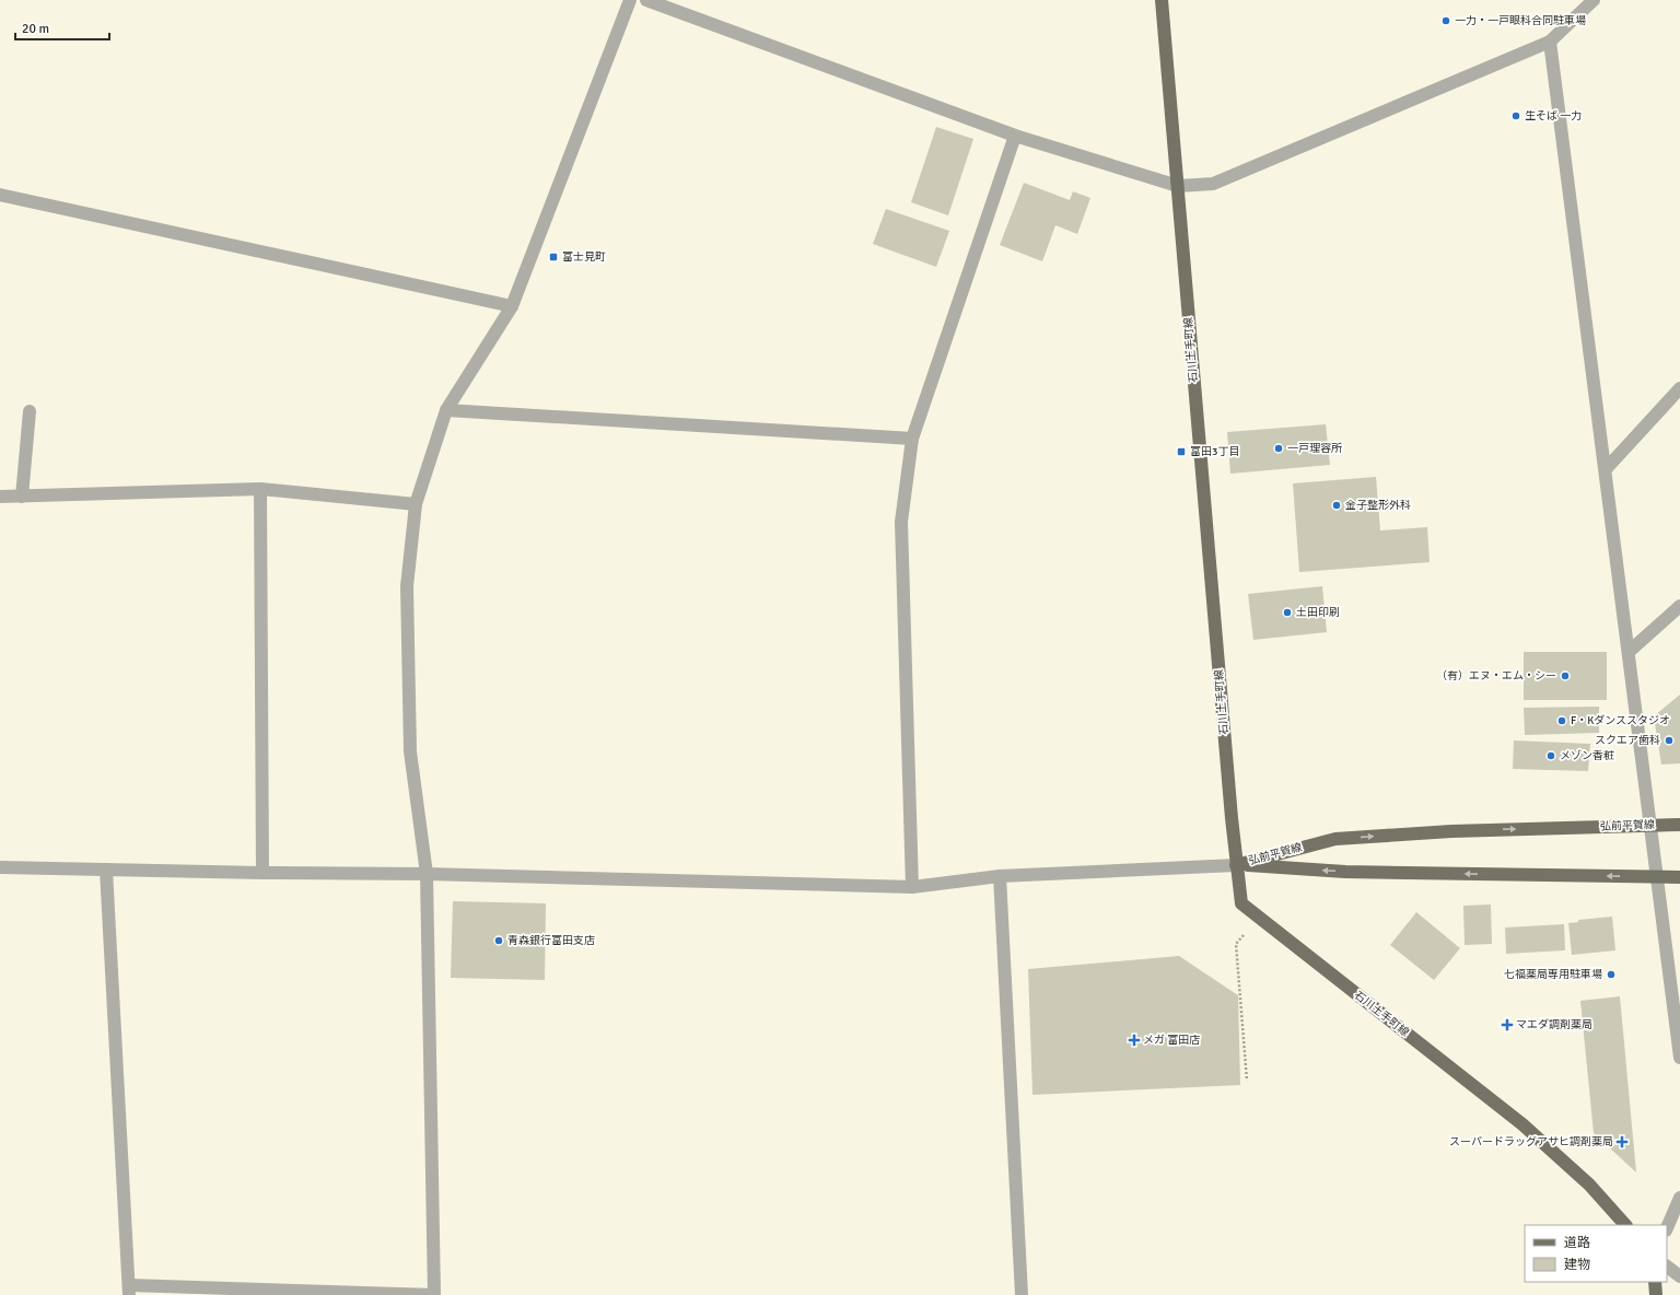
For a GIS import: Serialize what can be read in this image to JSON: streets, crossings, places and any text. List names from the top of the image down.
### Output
{
  "streets": {
    "main road": ["石川土手町線", "弘前平賀線"]
  },
  "crossings": [
    ["石川土手町線", "弘前平賀線"]
  ],
  "places": {
    "other": [
      "一力・一戸眼科合同駐車場",
      "生そば 一力",
      "一戸理容所",
      "金子整形外科",
      "土田印刷",
      "（有）エヌ・エム・シー",
      "F・Kダンススタジオ",
      "スクエア歯科",
      "メゾン香粧",
      "青森銀行富田支店",
      "七福薬局専用駐車場"
    ],
    "transit": ["富士見町", "富田3丁目"],
    "health": ["マエダ調剤薬局", "メガ 富田店", "スーパードラッグアサヒ調剤薬局"]
  },
  "legend": ["道路", "建物"],
  "scale_bar": "20 m"
}
